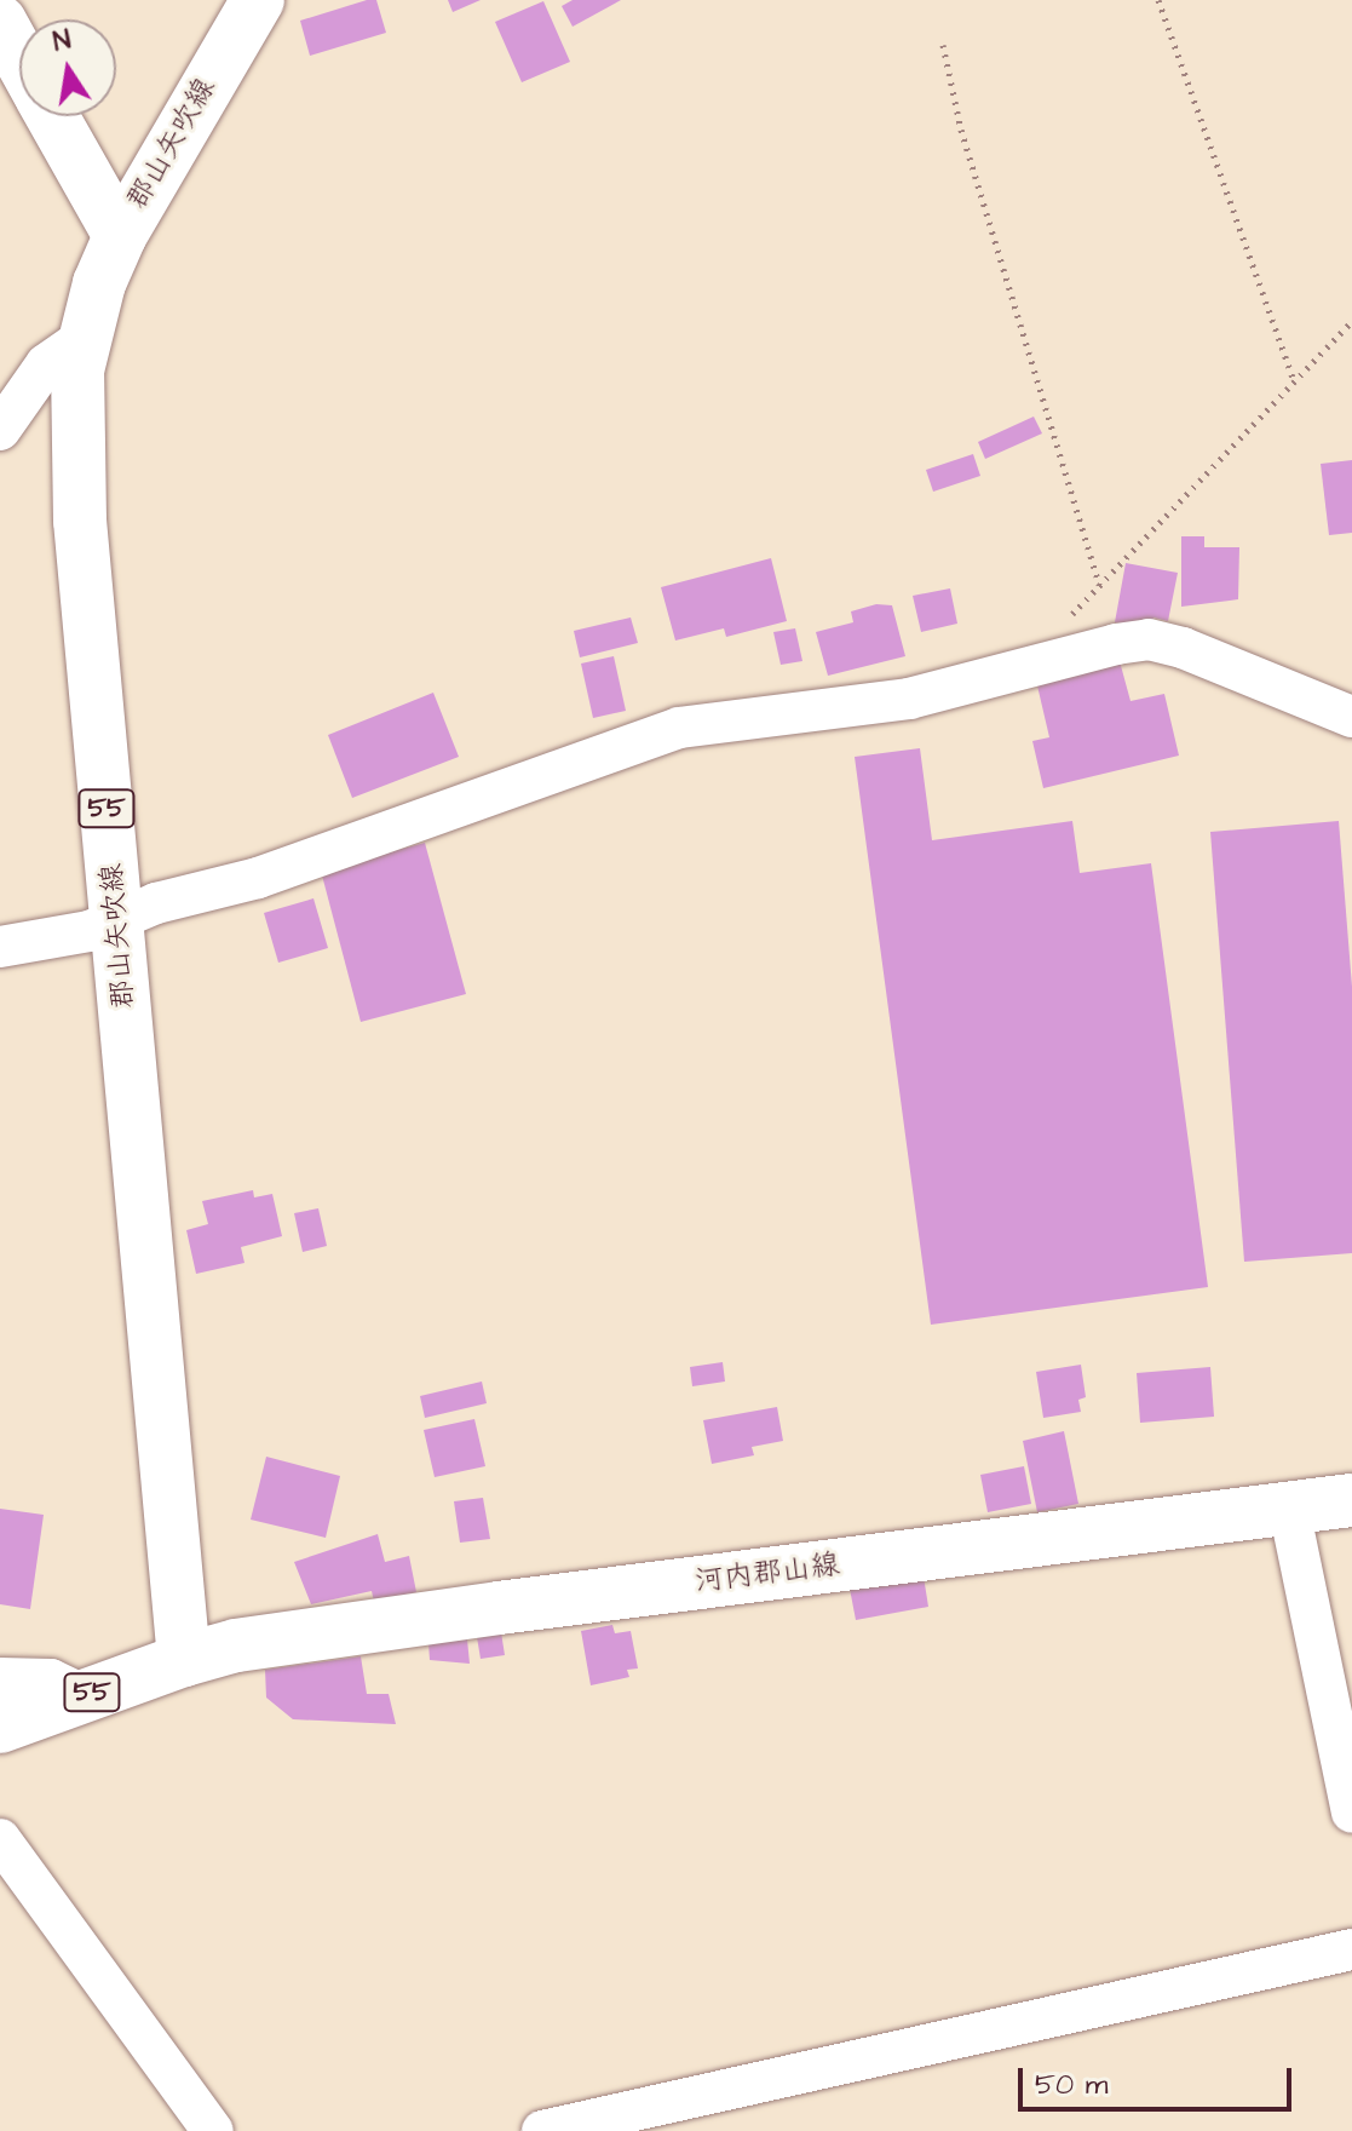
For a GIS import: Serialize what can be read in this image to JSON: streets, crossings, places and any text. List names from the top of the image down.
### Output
{
  "streets": {
    "main road": ["郡山矢吹線", "55", "河内郡山線"]
  },
  "crossings": [
    ["郡山矢吹線", "55"],
    ["郡山矢吹線", "河内郡山線"],
    ["55", "河内郡山線"]
  ],
  "scale_bar": "50 m",
  "north": "top"
}
